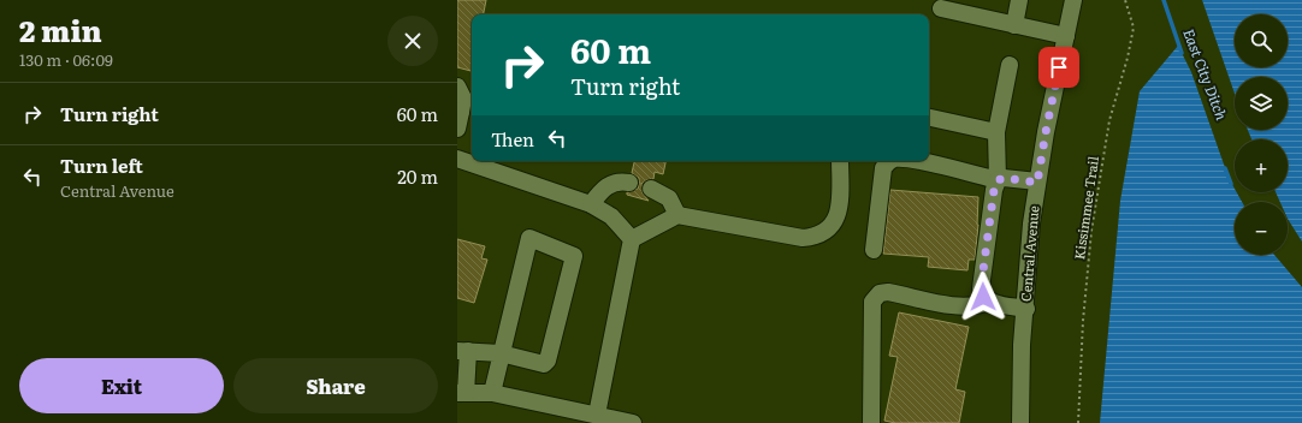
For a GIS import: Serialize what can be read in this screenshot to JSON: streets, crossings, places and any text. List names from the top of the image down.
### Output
{
  "streets": {
    "street": ["Central Avenue"],
    "path": ["Kissimmee Trail"]
  },
  "water": ["East City Ditch"],
  "page": {
    "heading": ["2 min", "130 m · 06:09"],
    "map_buttons": ["+", "−"],
    "turn": ["60 m", "Turn right"],
    "list": [
      {
        "name": "Turn right",
        "value": "60 m"
      },
      {
        "name": "Turn left",
        "note": "Central Avenue",
        "value": "20 m"
      }
    ],
    "then": "Then",
    "buttons": ["Exit", "Share"]
  }
}
